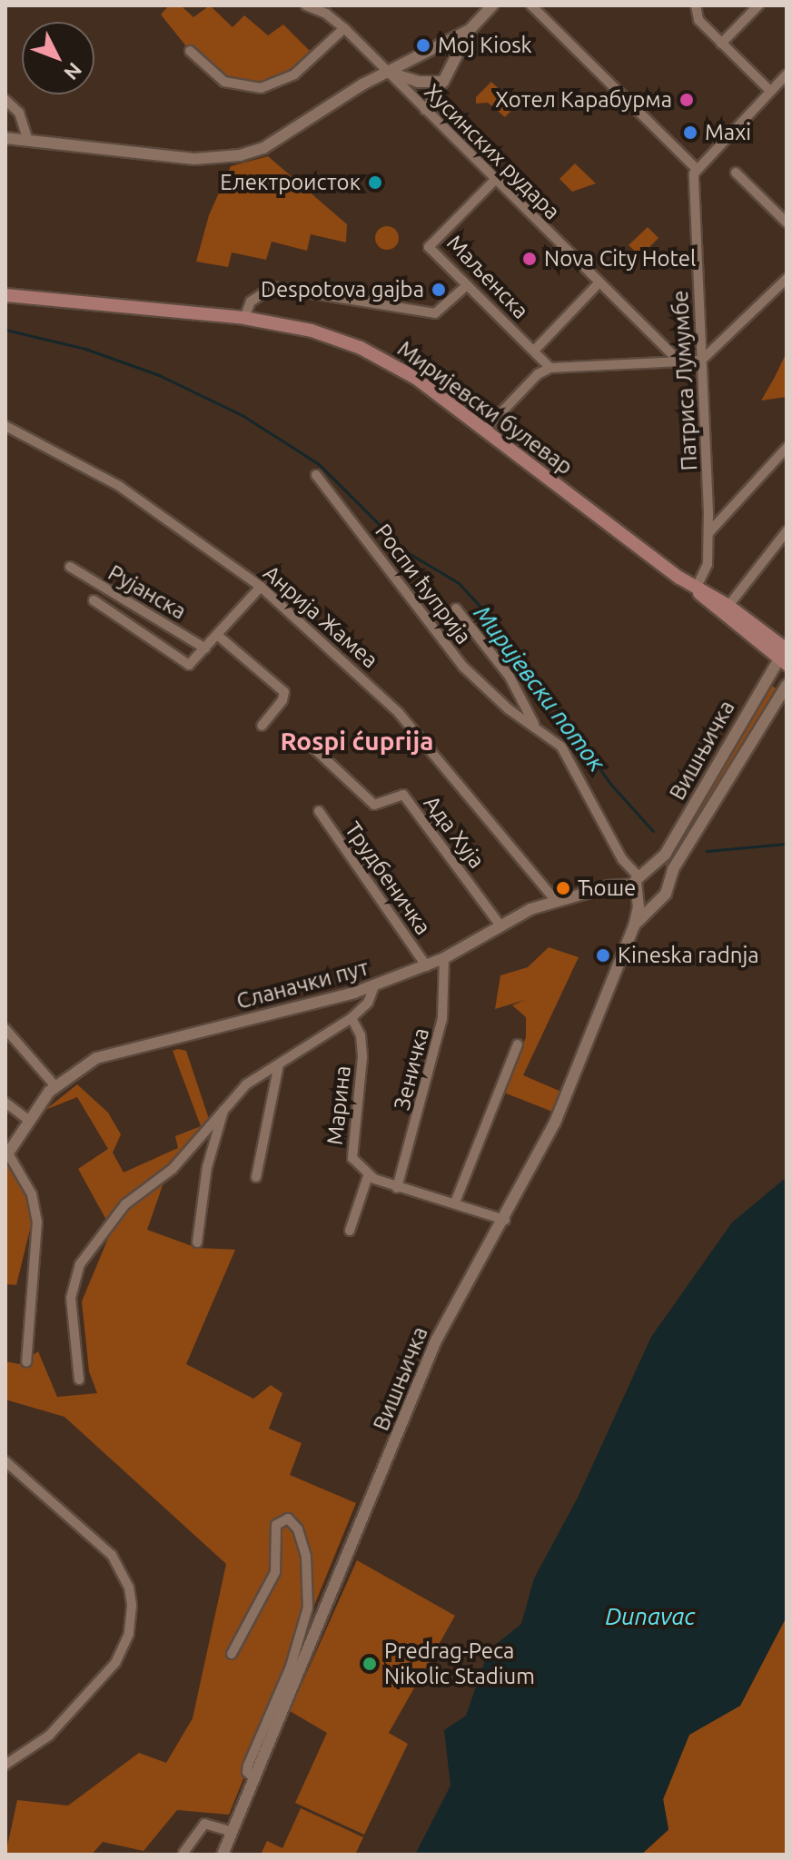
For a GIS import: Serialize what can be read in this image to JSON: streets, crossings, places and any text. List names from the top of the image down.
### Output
{
  "streets": {
    "main road": ["Миријевски булевар"],
    "street": [
      "Хусинских рудара",
      "Маљенска",
      "Патриса Лумумбе",
      "Роспи ћуприја",
      "Рујанска",
      "Анрија Жамеа",
      "Вишњичка",
      "Ада Хуја",
      "Трудбеничка",
      "Сланачки пут",
      "Зеничка",
      "Марина"
    ]
  },
  "crossings": [
    ["Хусинских рудара", "Маљенска"],
    ["Патриса Лумумбе", "Миријевски булевар"],
    ["Миријевски булевар", "Вишњичка"],
    ["Роспи ћуприја", "Вишњичка"],
    ["Роспи ћуприја", "Сланачки пут"],
    ["Анрија Жамеа", "Сланачки пут"],
    ["Вишњичка", "Сланачки пут"],
    ["Ада Хуја", "Сланачки пут"],
    ["Трудбеничка", "Сланачки пут"],
    ["Сланачки пут", "Зеничка"]
  ],
  "districts": ["Rospi ćuprija"],
  "water": ["Миријевски поток", "Dunavac"],
  "places": [
    "Moj Kiosk",
    "Хотел Карабурма",
    "Maxi",
    "Електроисток",
    "Nova City Hotel",
    "Despotova gajba",
    "Ћоше",
    "Kineska radnja",
    "Predrag-Peca Nikolic Stadium"
  ],
  "north": "bottom right"
}
